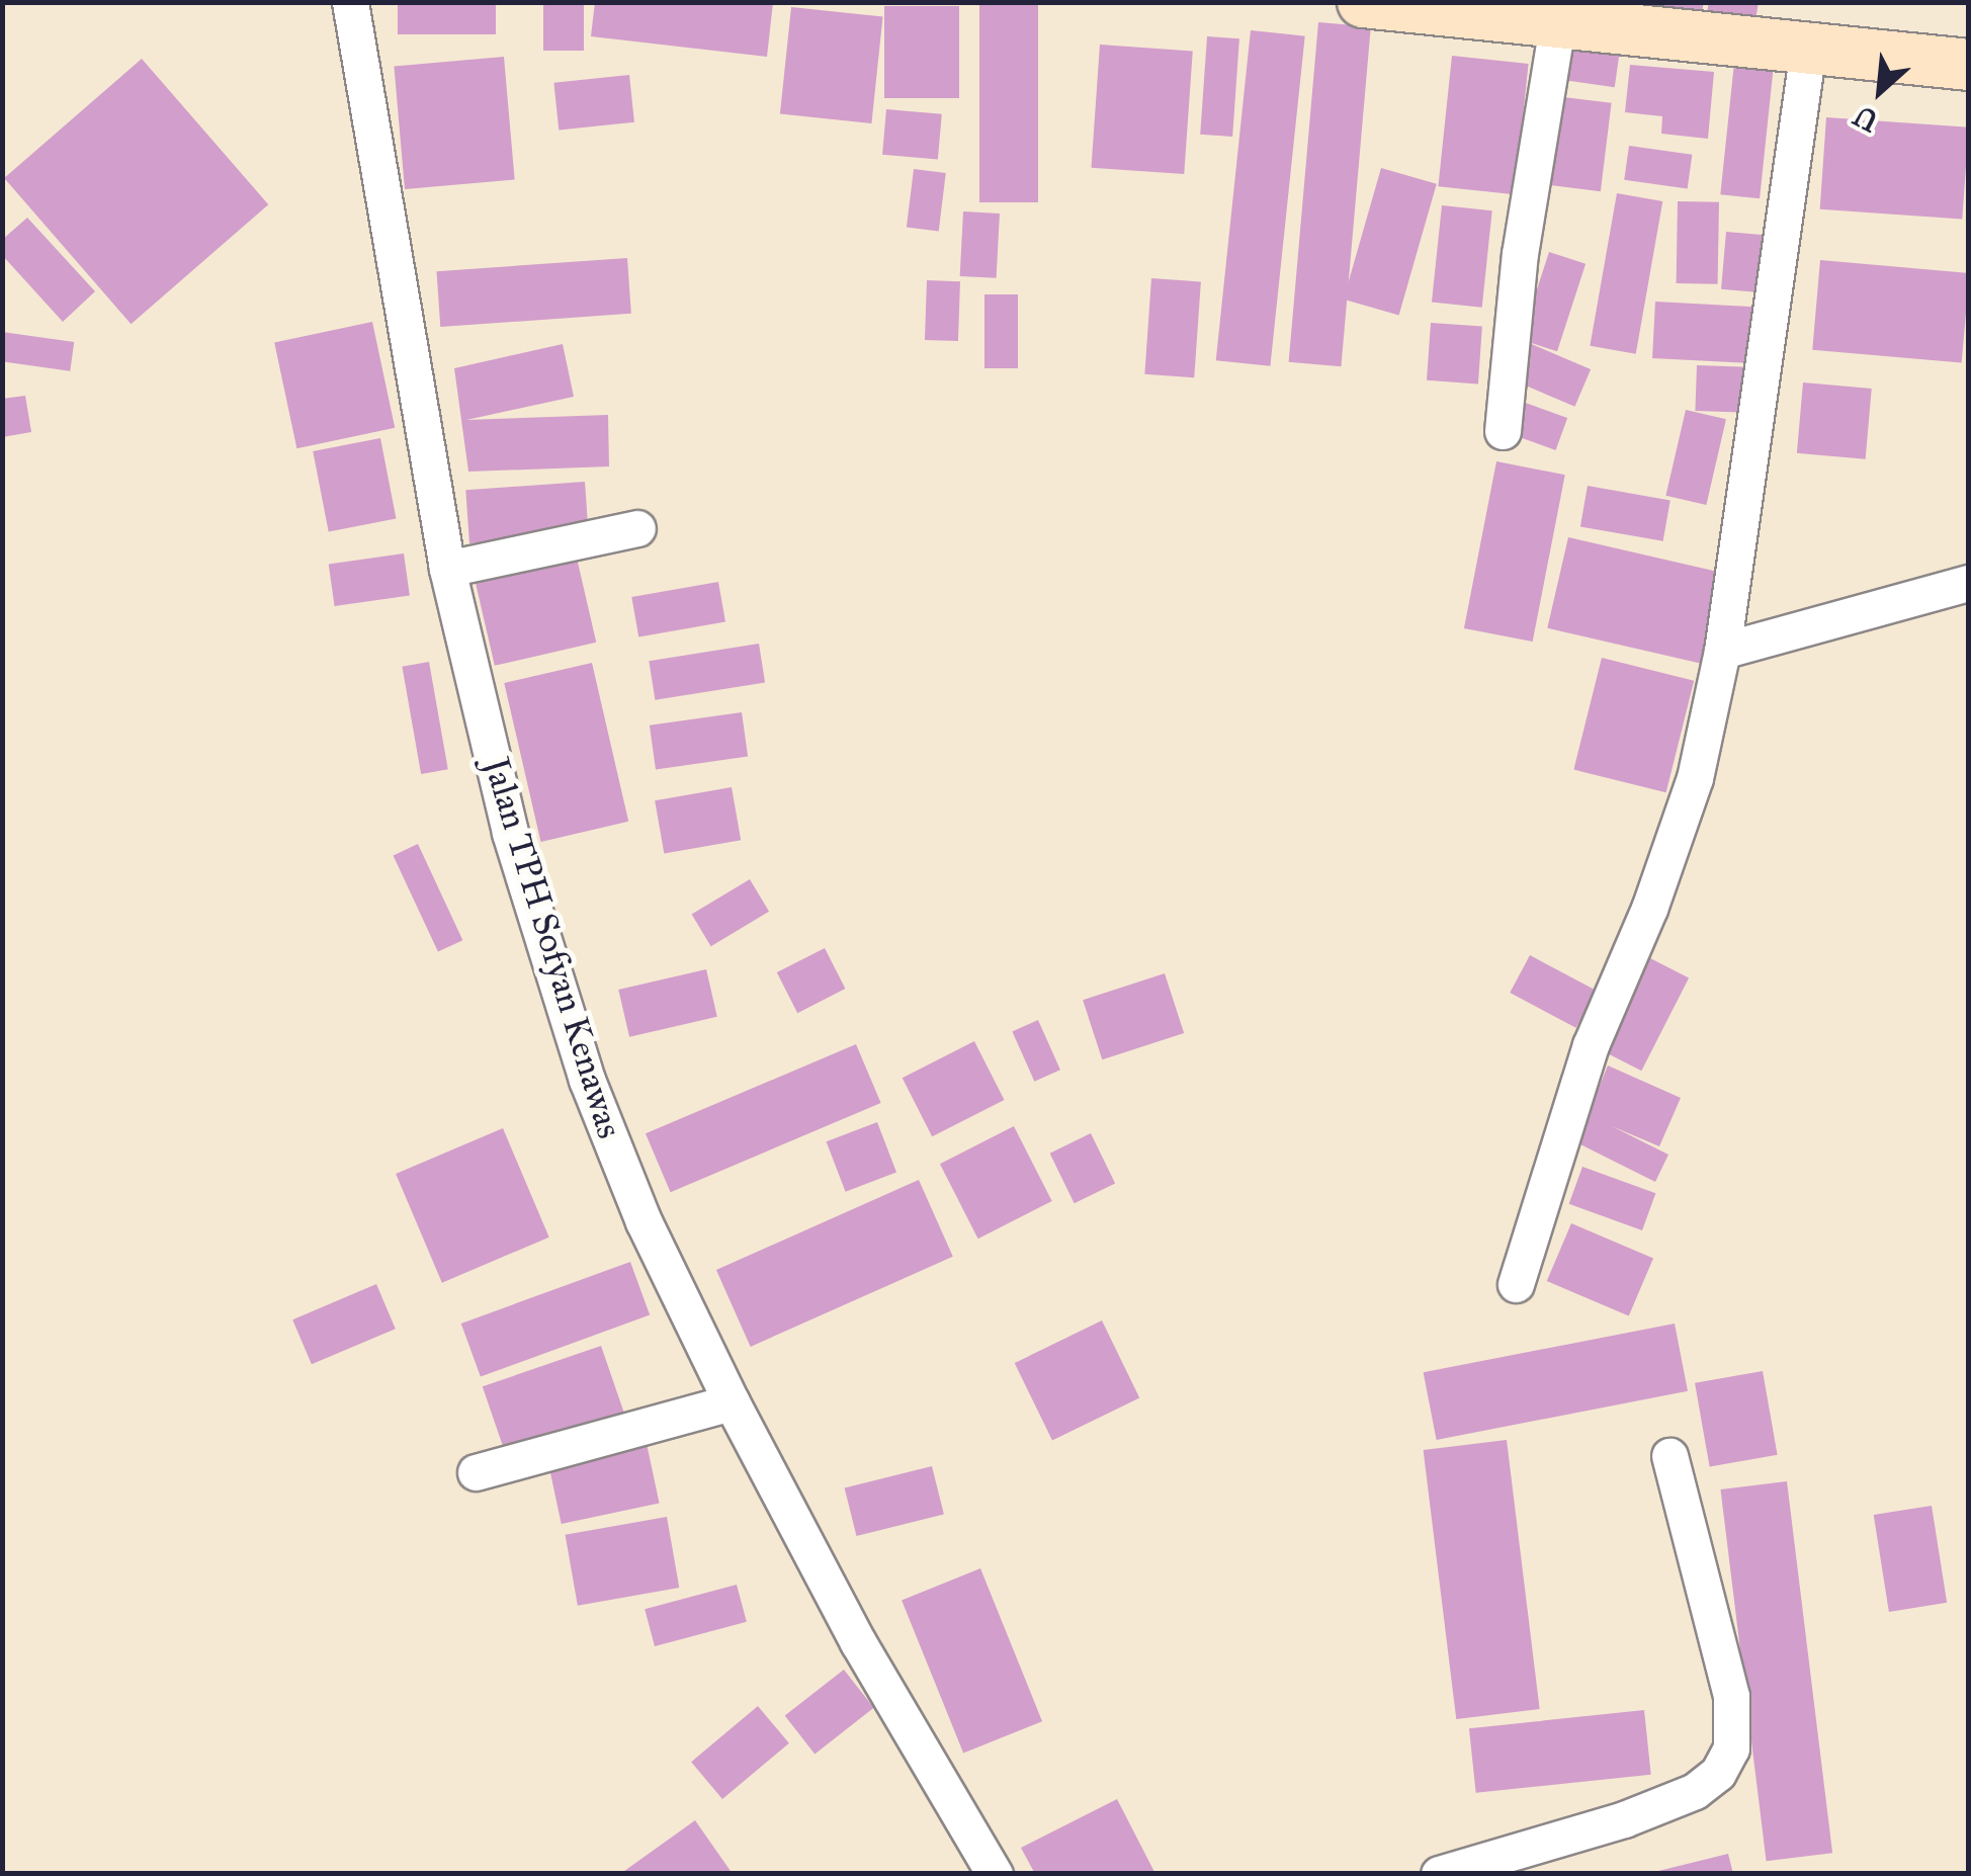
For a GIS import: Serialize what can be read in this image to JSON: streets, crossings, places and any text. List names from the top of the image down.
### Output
{
  "streets": {
    "street": ["Jalan TPH Sofyan Kenawas"]
  },
  "north": "bottom left"
}
